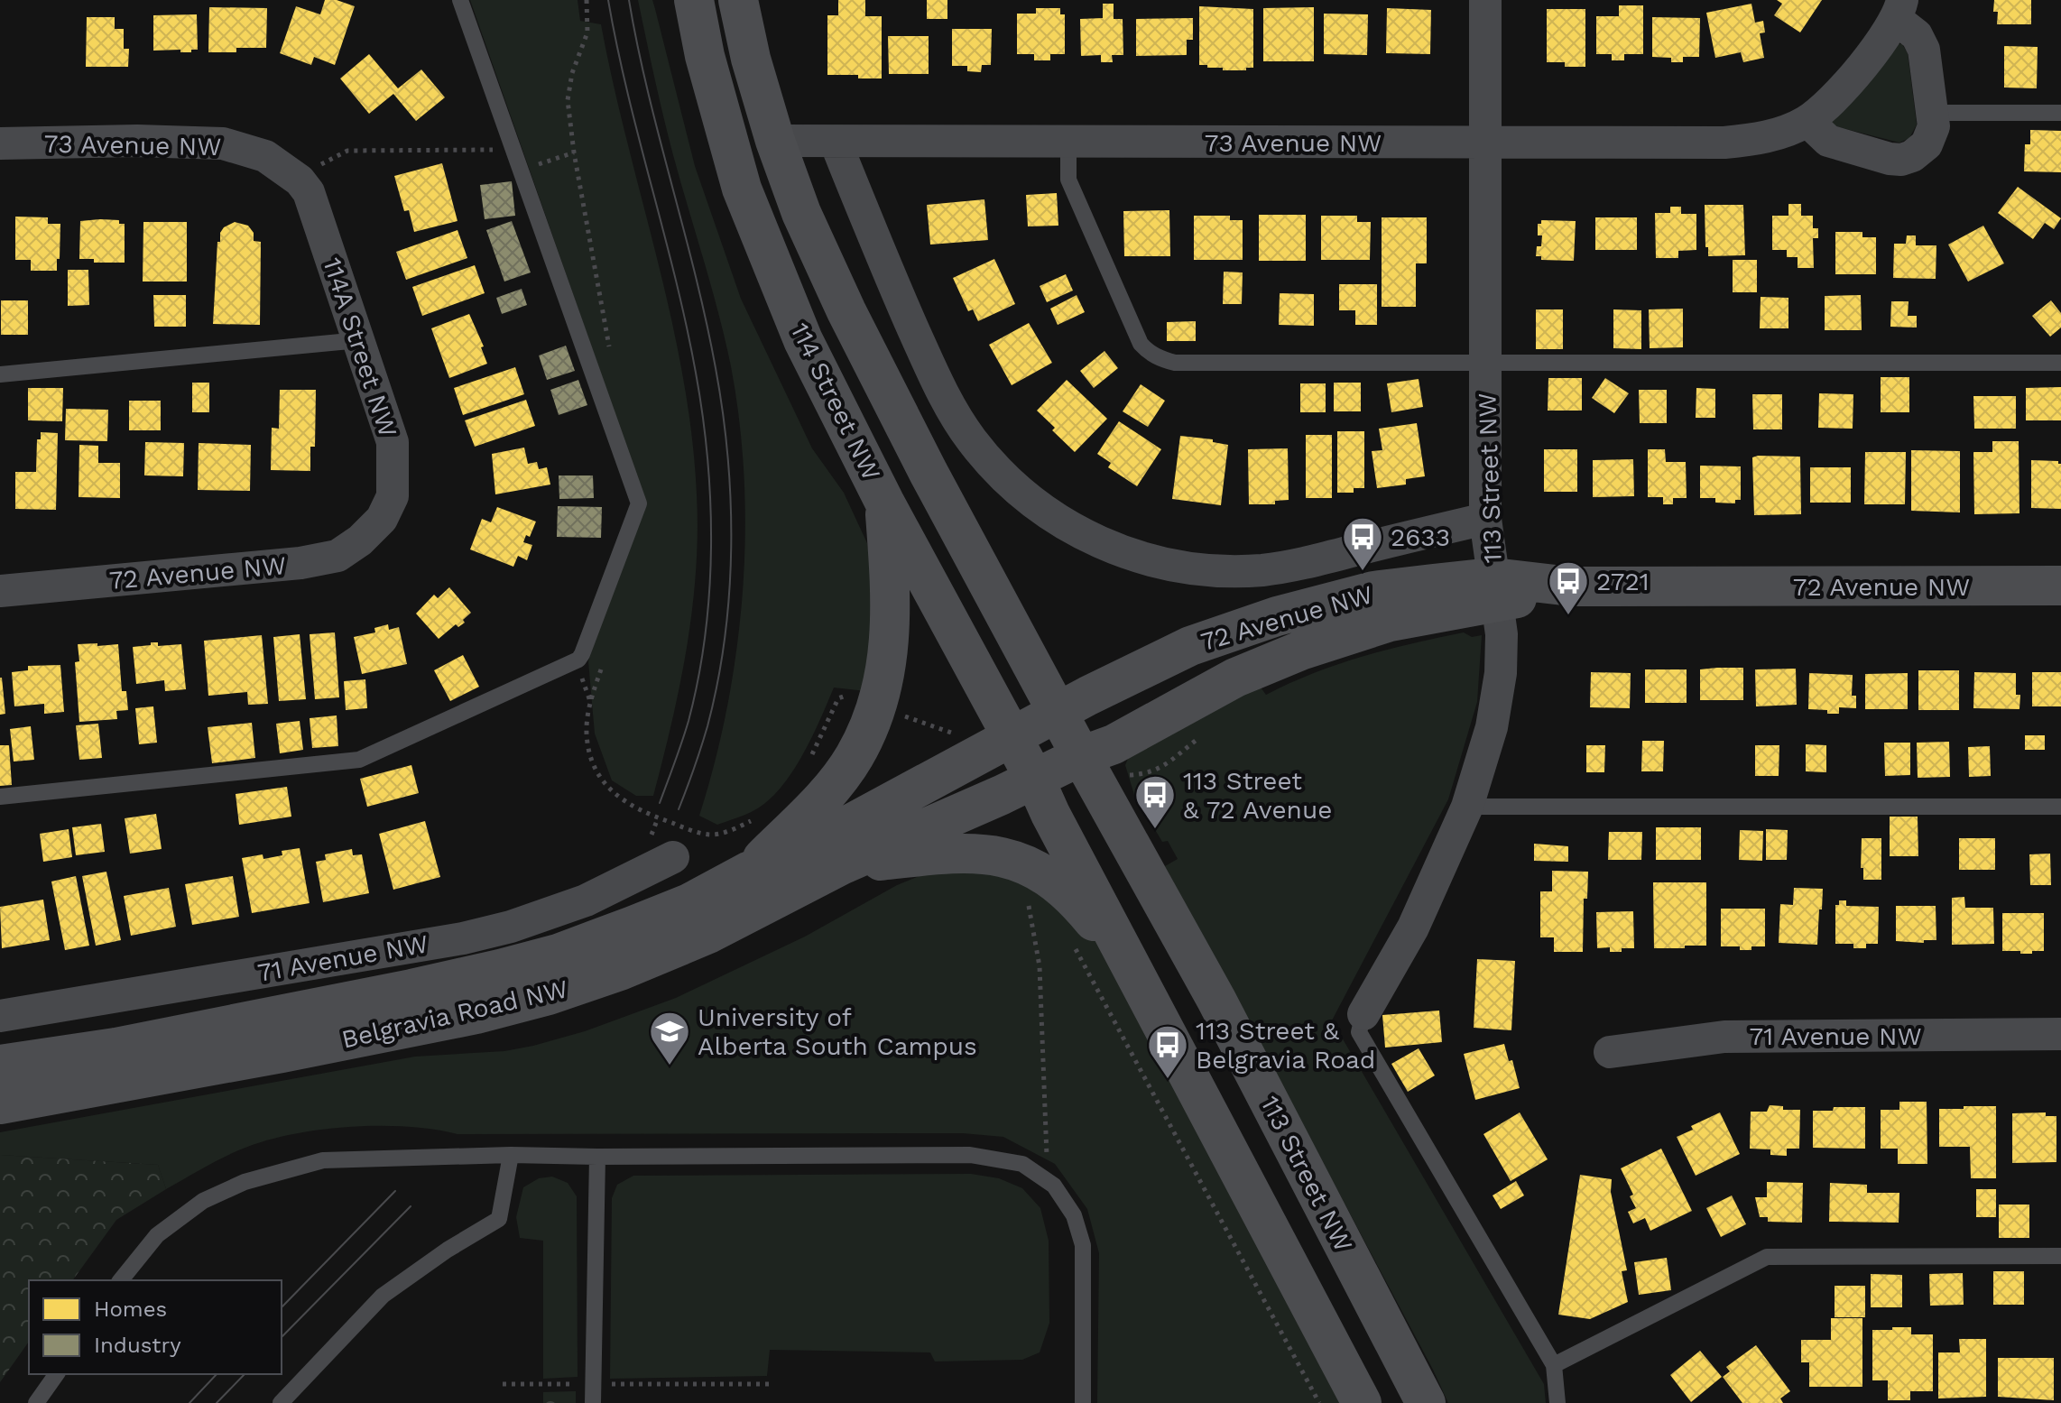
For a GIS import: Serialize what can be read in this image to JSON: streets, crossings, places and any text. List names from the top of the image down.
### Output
{
  "streets": {
    "main road": [
      "114 Street NW",
      "113 Street NW",
      "72 Avenue NW",
      "Belgravia Road NW"
    ],
    "street": ["73 Avenue NW", "114A Street NW", "71 Avenue NW"]
  },
  "crossings": [
    ["73 Avenue NW", "114A Street NW"],
    ["73 Avenue NW", "114 Street NW"],
    ["73 Avenue NW", "113 Street NW"],
    ["73 Avenue NW", "72 Avenue NW"],
    ["114A Street NW", "72 Avenue NW"],
    ["114 Street NW", "113 Street NW"],
    ["114 Street NW", "72 Avenue NW"],
    ["114 Street NW", "Belgravia Road NW"],
    ["113 Street NW", "72 Avenue NW"],
    ["113 Street NW", "Belgravia Road NW"],
    ["72 Avenue NW", "Belgravia Road NW"]
  ],
  "places": {
    "bus stop": [
      "2633",
      "2721",
      "113 Street & 72 Avenue",
      "113 Street & Belgravia Road"
    ],
    "school or university": ["University of Alberta South Campus"]
  },
  "legend": ["Homes", "Industry"]
}
